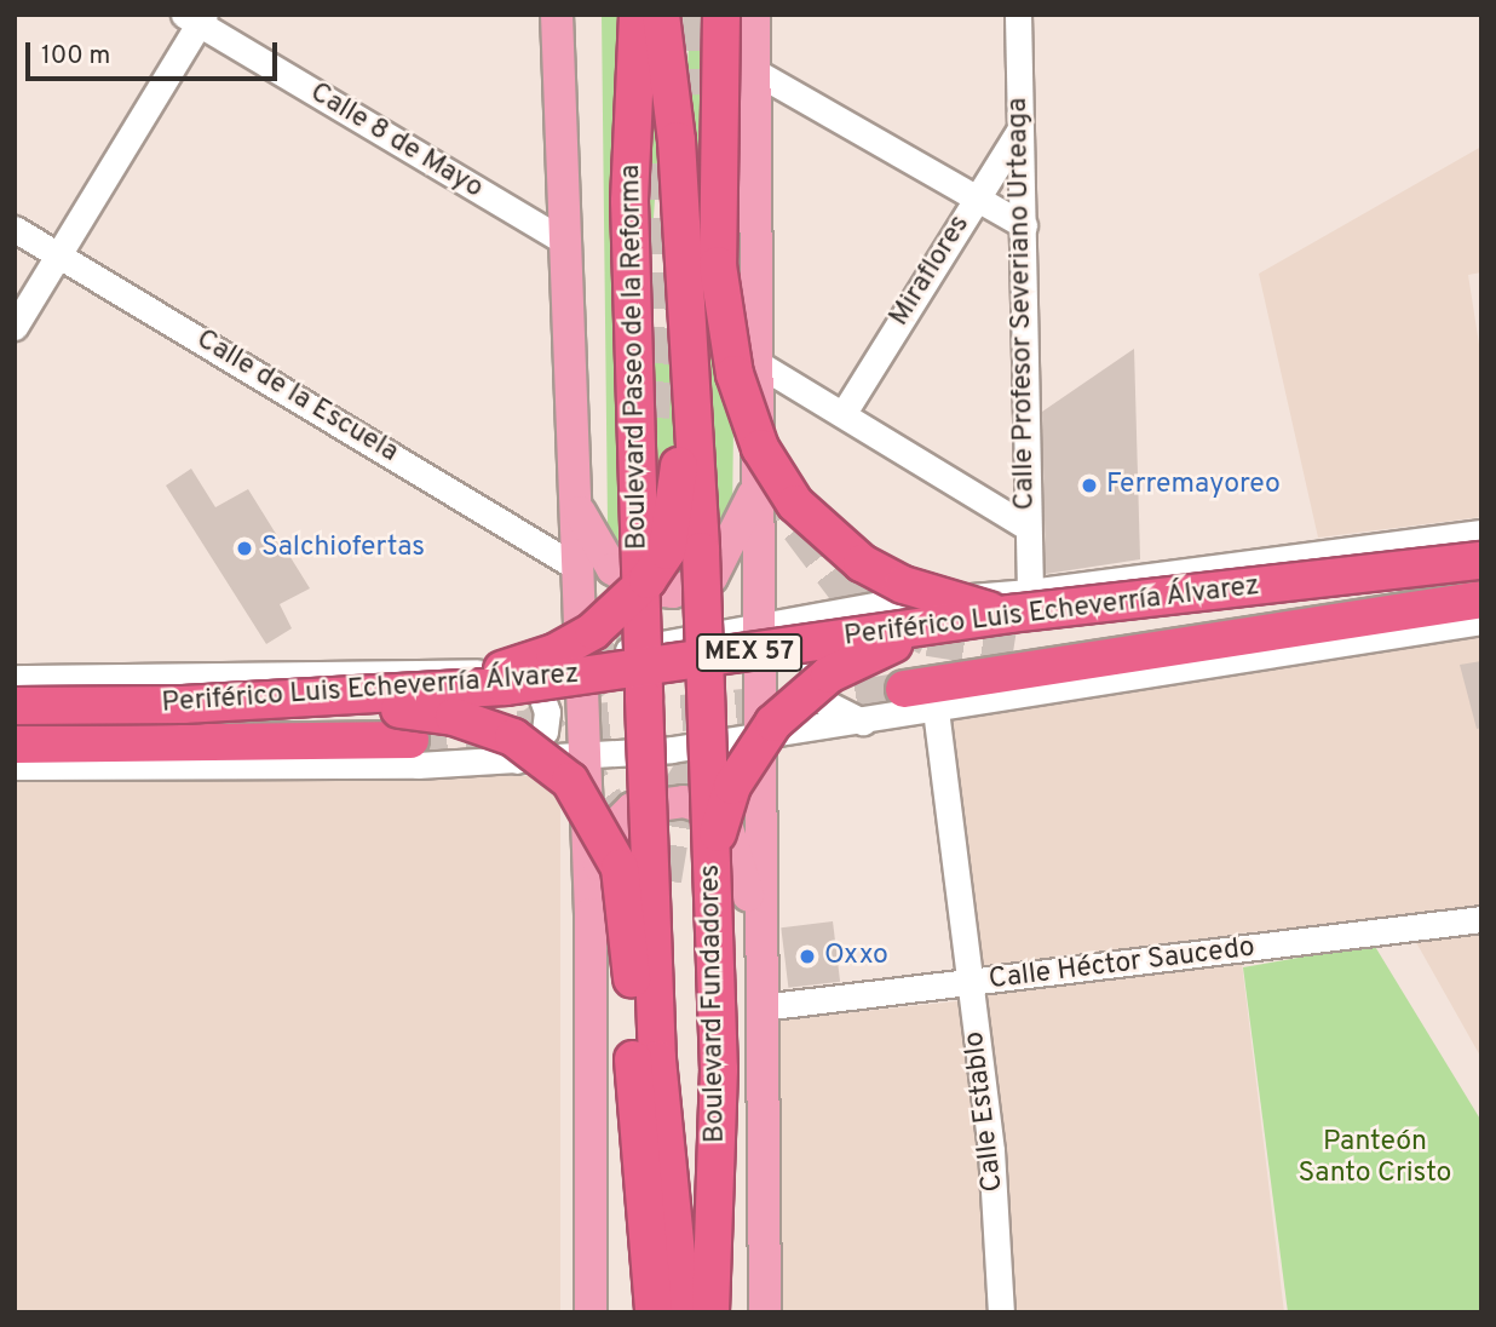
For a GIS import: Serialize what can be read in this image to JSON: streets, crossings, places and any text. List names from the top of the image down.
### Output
{
  "streets": {
    "highway": [
      "Boulevard Paseo de la Reforma",
      "Periférico Luis Echeverría Álvarez",
      "MEX 57",
      "Boulevard Fundadores"
    ],
    "street": [
      "Calle 8 de Mayo",
      "Miraflores",
      "Calle Profesor Severiano Urteaga",
      "Calle de la Escuela",
      "Calle Héctor Saucedo",
      "Calle Establo"
    ]
  },
  "crossings": [
    ["Miraflores", "Calle Profesor Severiano Urteaga"],
    ["Calle Profesor Severiano Urteaga", "Periférico Luis Echeverría Álvarez"],
    ["Boulevard Paseo de la Reforma", "Boulevard Fundadores"],
    ["Calle Héctor Saucedo", "Calle Establo"]
  ],
  "parks": ["Panteón Santo Cristo"],
  "places": ["Ferremayoreo", "Salchiofertas", "Oxxo"],
  "scale_bar": "100 m"
}
